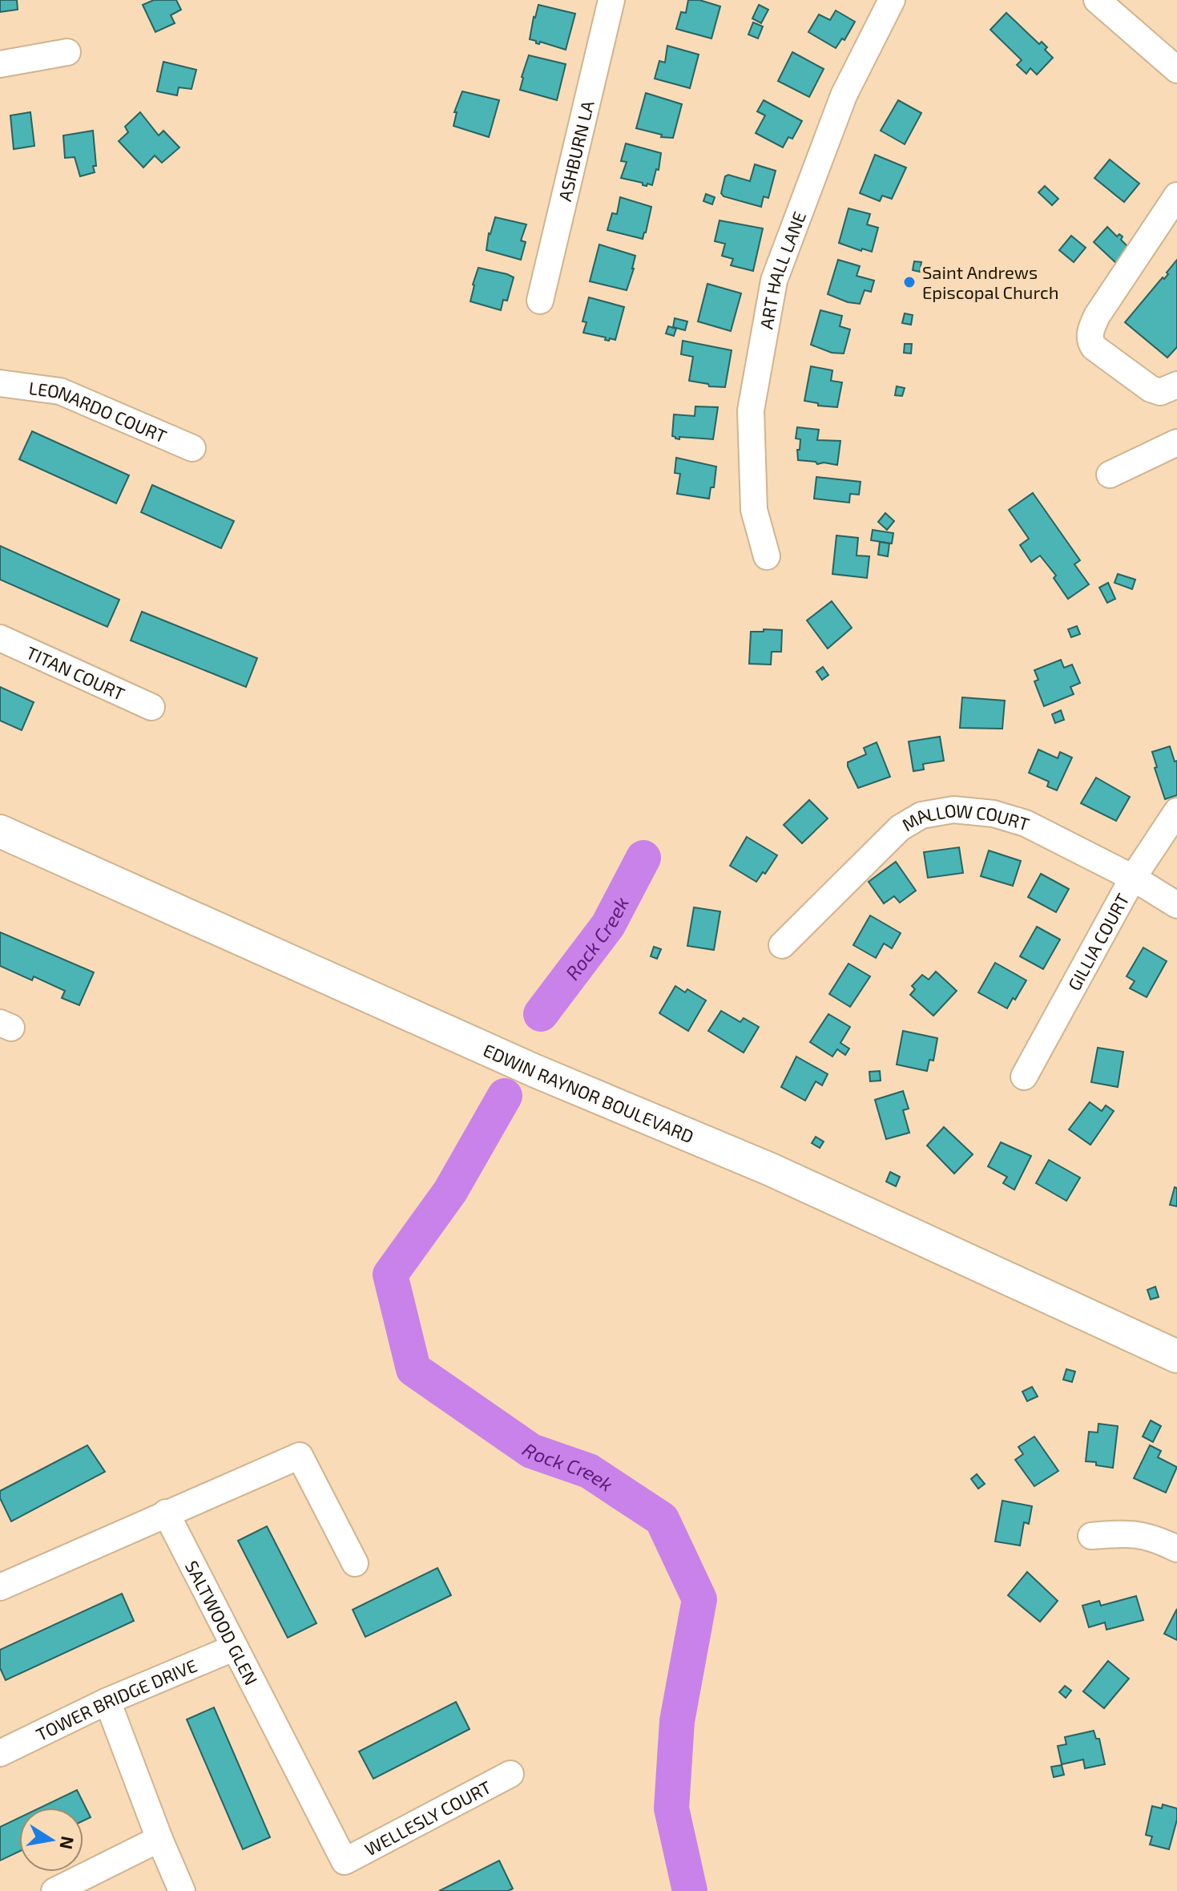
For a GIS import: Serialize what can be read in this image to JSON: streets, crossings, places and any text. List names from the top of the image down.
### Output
{
  "streets": {
    "main road": ["EDWIN RAYNOR BOULEVARD"],
    "street": [
      "ASHBURN LA",
      "ART HALL LANE",
      "LEONARDO COURT",
      "TITAN COURT",
      "MALLOW COURT",
      "GILLIA COURT",
      "SALTWOOD GLEN",
      "TOWER BRIDGE DRIVE",
      "WELLESLY COURT"
    ]
  },
  "crossings": [
    ["MALLOW COURT", "GILLIA COURT"],
    ["SALTWOOD GLEN", "TOWER BRIDGE DRIVE"],
    ["SALTWOOD GLEN", "WELLESLY COURT"]
  ],
  "water": ["Rock Creek"],
  "places": ["Saint Andrews Episcopal Church"],
  "north": "right"
}
